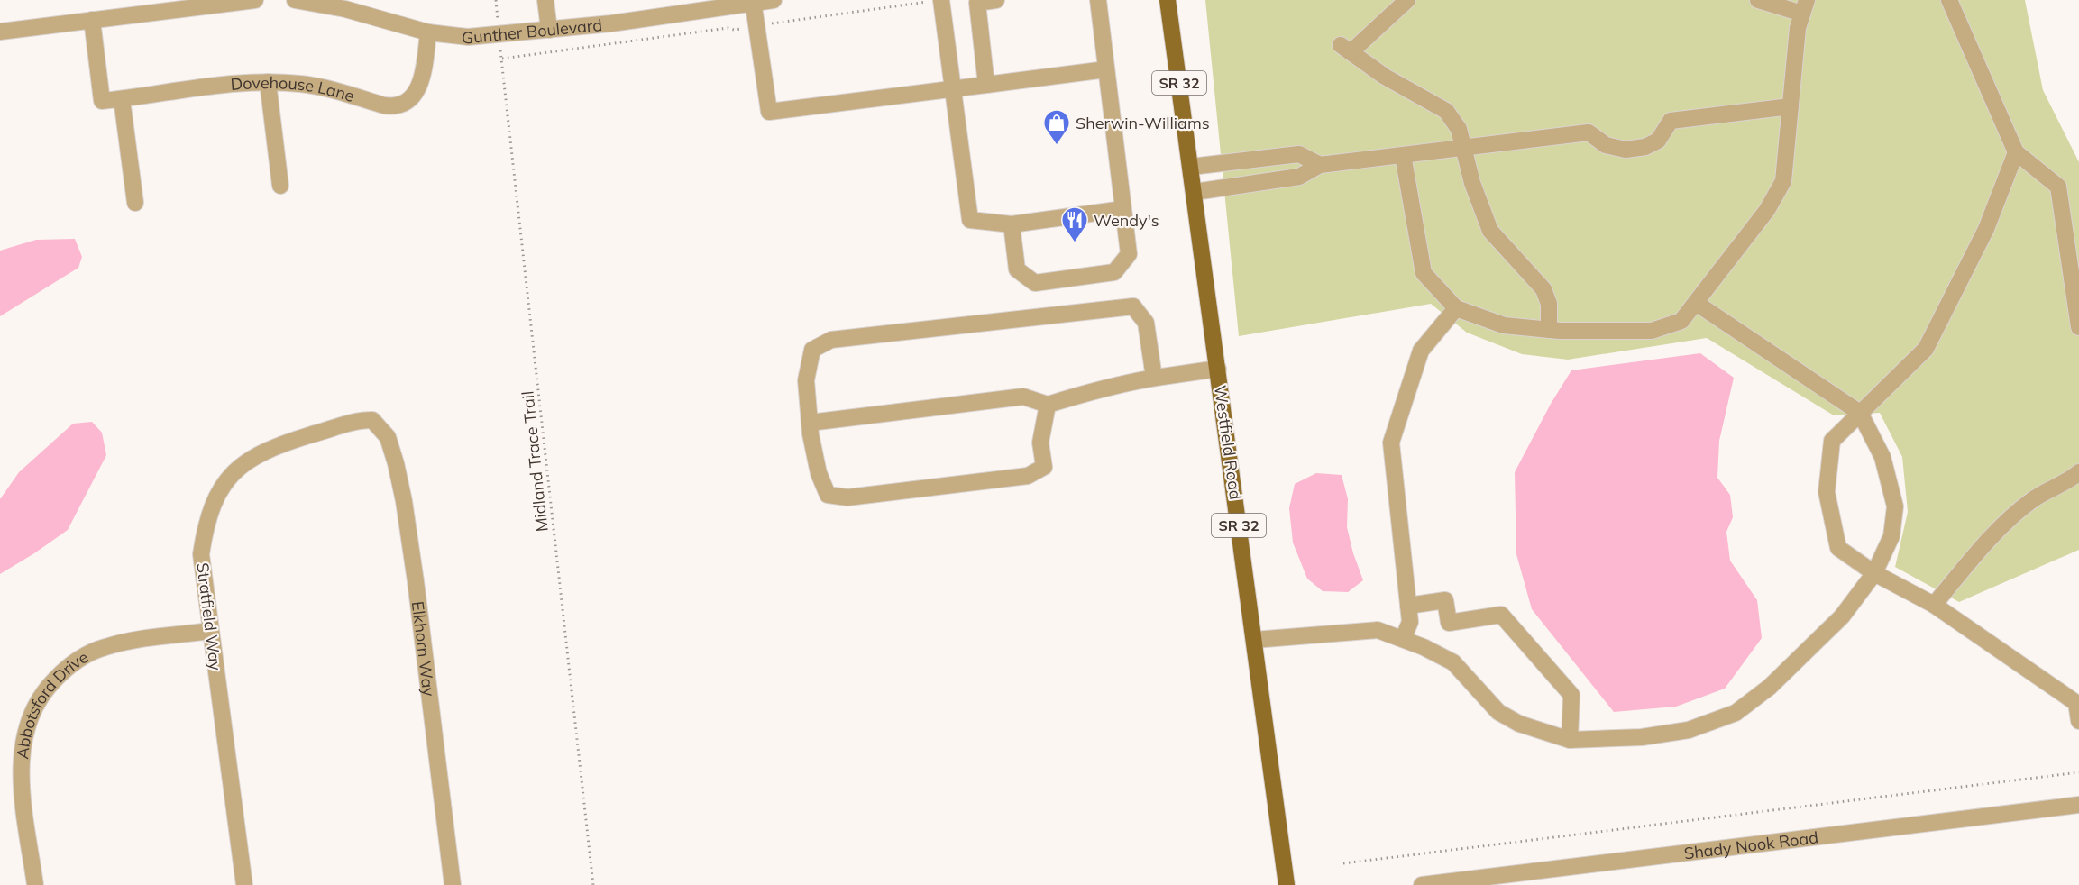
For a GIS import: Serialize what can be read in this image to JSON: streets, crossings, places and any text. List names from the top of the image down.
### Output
{
  "streets": {
    "main road": ["SR 32", "Westfield Road"],
    "street": [
      "Gunther Boulevard",
      "Dovehouse Lane",
      "Stratfield Way",
      "Elkhorn Way",
      "Abbotsford Drive",
      "Shady Nook Road"
    ],
    "path": ["Midland Trace Trail"]
  },
  "crossings": [
    ["Gunther Boulevard", "Dovehouse Lane"],
    ["Gunther Boulevard", "Midland Trace Trail"],
    ["Stratfield Way", "Elkhorn Way"],
    ["Stratfield Way", "Abbotsford Drive"]
  ],
  "places": {
    "shop": ["Sherwin-Williams"],
    "restaurant": ["Wendy's"]
  }
}
